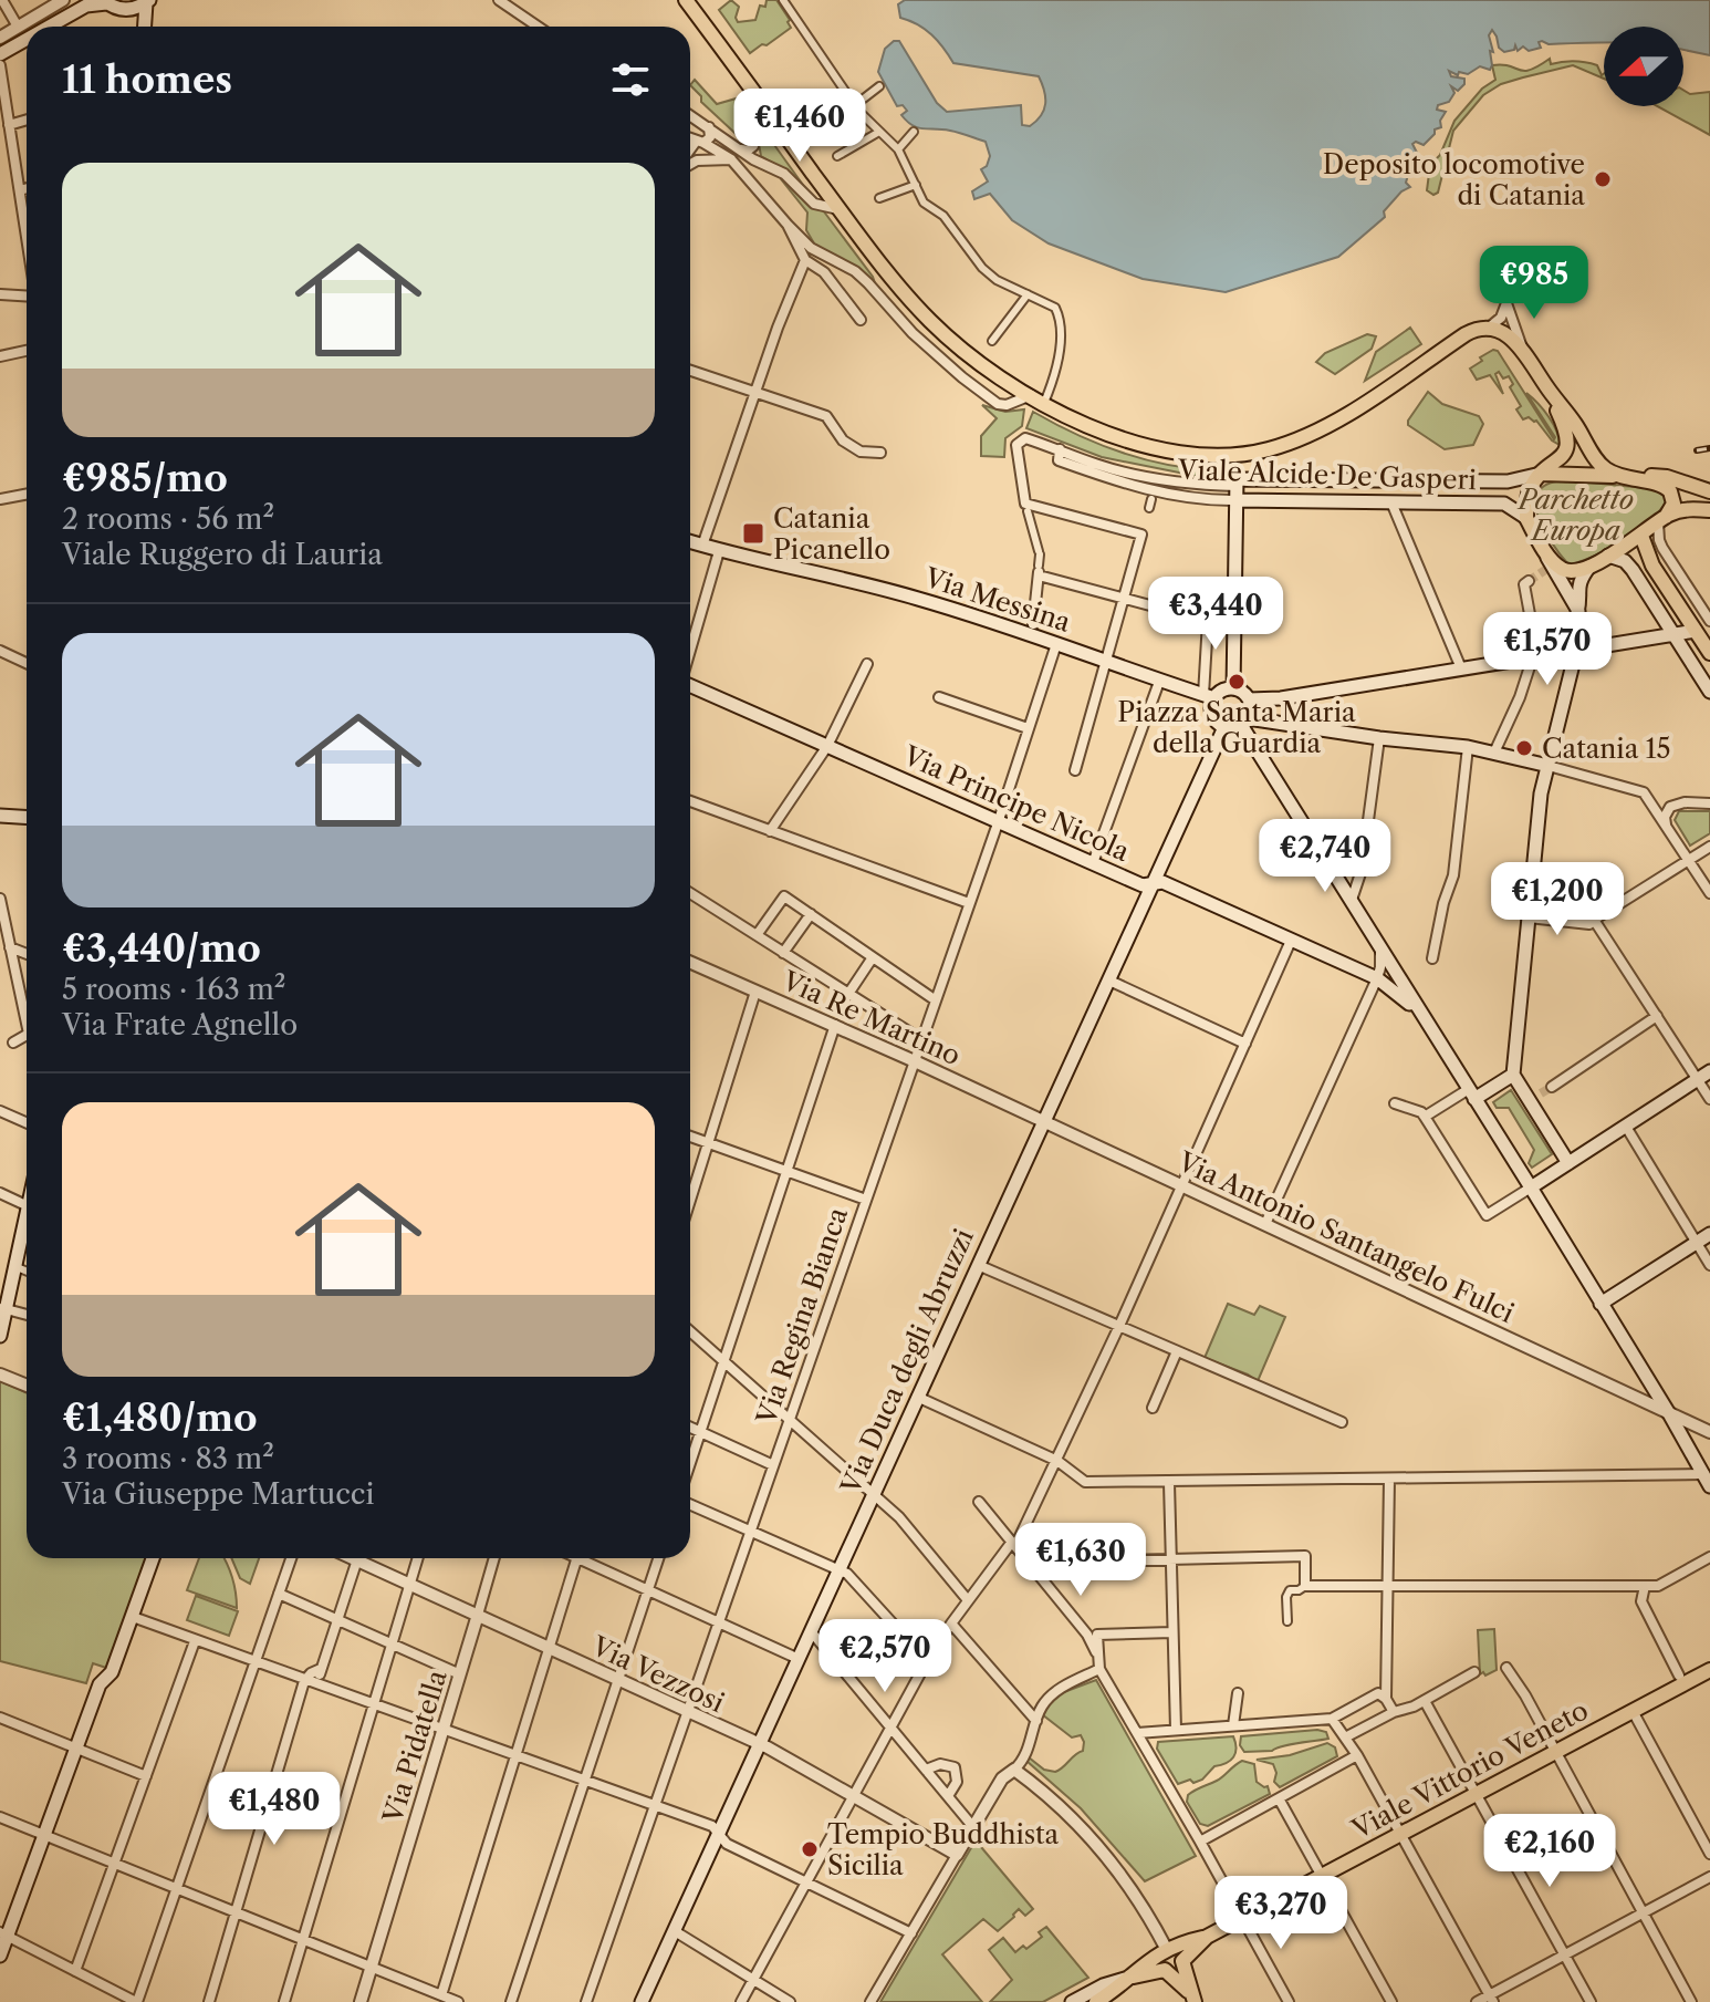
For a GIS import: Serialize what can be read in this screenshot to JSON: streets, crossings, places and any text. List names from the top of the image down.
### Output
{
  "streets": {
    "main road": [
      "Viale Alcide De Gasperi",
      "Via Messina",
      "Via Principe Nicola",
      "Via Duca degli Abruzzi",
      "Viale Vittorio Veneto"
    ],
    "street": [
      "Via Re Martino",
      "Via Antonio Santangelo Fulci",
      "Via Regina Bianca",
      "Via Vezzosi",
      "Via Pidatella"
    ]
  },
  "crossings": [
    ["Via Messina", "Via Regina Bianca"],
    ["Via Principe Nicola", "Via Regina Bianca"],
    ["Via Principe Nicola", "Via Duca degli Abruzzi"],
    ["Via Re Martino", "Via Antonio Santangelo Fulci"],
    ["Via Re Martino", "Via Regina Bianca"],
    ["Via Re Martino", "Via Duca degli Abruzzi"],
    ["Via Antonio Santangelo Fulci", "Via Duca degli Abruzzi"],
    ["Via Regina Bianca", "Via Vezzosi"],
    ["Via Duca degli Abruzzi", "Via Vezzosi"],
    ["Via Vezzosi", "Via Pidatella"]
  ],
  "parks": ["Parchetto Europa"],
  "places": {
    "other": [
      "Deposito locomotive di Catania",
      "Piazza Santa Maria della Guardia",
      "Catania 15",
      "Tempio Buddhista Sicilia"
    ],
    "transit": ["Catania Picanello"]
  },
  "north": "left",
  "page": {
    "heading": "11 homes",
    "price": [
      "€1,460",
      "€985",
      "€3,440",
      "€1,570",
      "€2,740",
      "€1,200",
      "€1,630",
      "€2,570",
      "€1,480",
      "€2,160",
      "€3,270"
    ],
    "list": [
      {
        "name": "€985/mo",
        "note": "2 rooms · 56 m² · Viale Ruggero di Lauria"
      },
      {
        "name": "€3,440/mo",
        "note": "5 rooms · 163 m² · Via Frate Agnello"
      },
      {
        "name": "€1,480/mo",
        "note": "3 rooms · 83 m² · Via Giuseppe Martucci"
      }
    ]
  }
}
